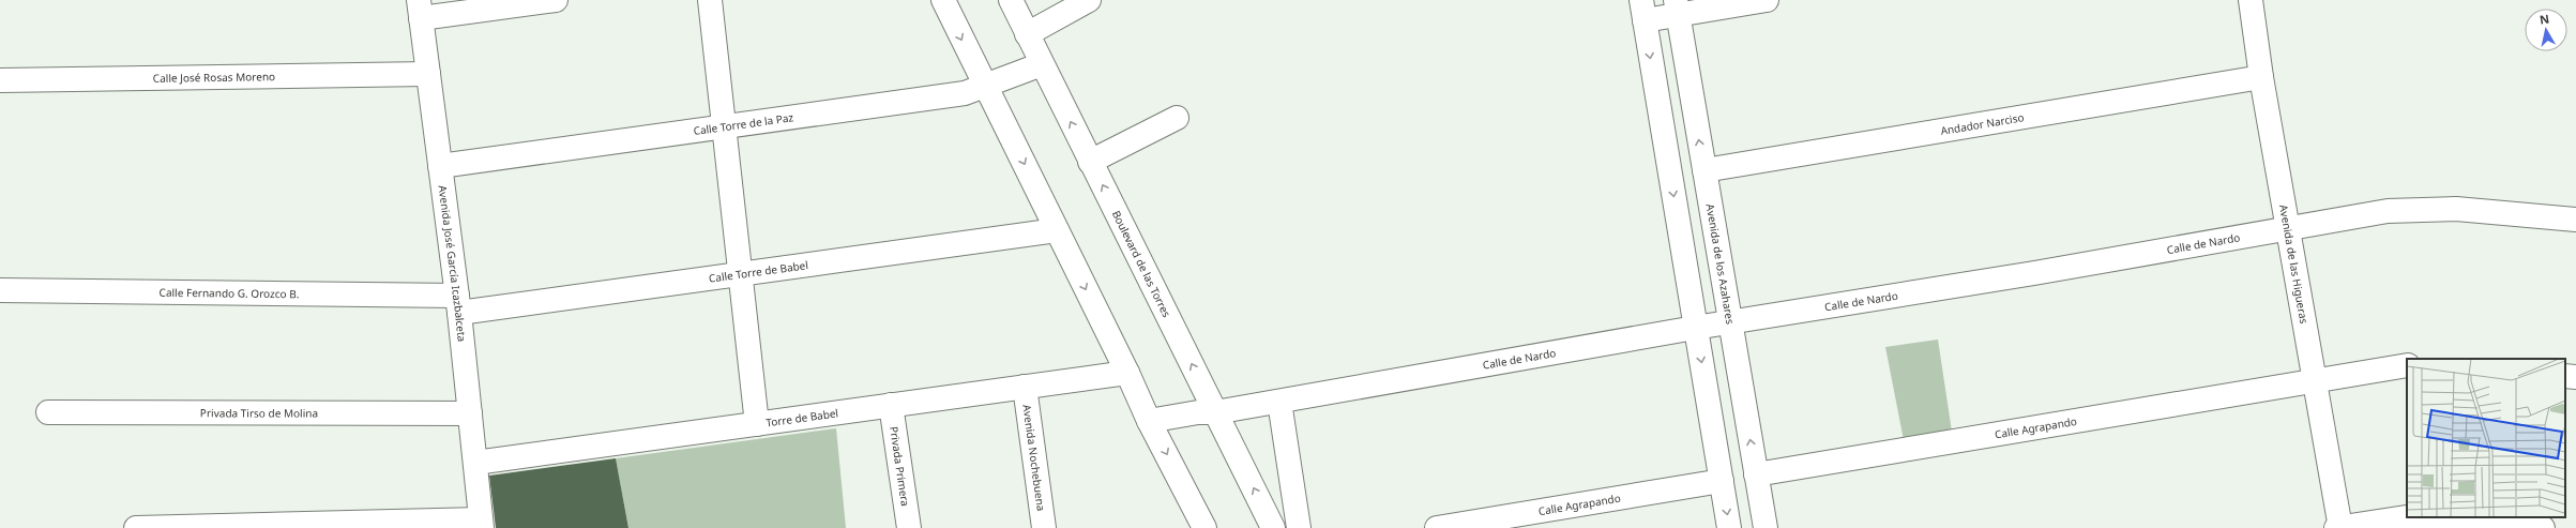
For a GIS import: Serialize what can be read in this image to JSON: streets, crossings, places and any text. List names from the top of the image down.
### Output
{
  "streets": {
    "street": [
      "Calle José Rosas Moreno",
      "Calle Torre de la Paz",
      "Andador Narciso",
      "Calle de Nardo",
      "Avenida José García Icazbalceta",
      "Boulevard de las Torres",
      "Avenida de los Azahares",
      "Avenida de las Higueras",
      "Calle Torre de Babel",
      "Calle Fernando G. Orozco B.",
      "Privada Tirso de Molina",
      "Torre de Babel",
      "Calle Agrapando",
      "Avenida Nochebuena",
      "Privada Primera"
    ]
  },
  "crossings": [
    ["Calle José Rosas Moreno", "Avenida José García Icazbalceta"],
    ["Calle Torre de la Paz", "Avenida José García Icazbalceta"],
    ["Calle Torre de la Paz", "Boulevard de las Torres"],
    ["Andador Narciso", "Avenida de los Azahares"],
    ["Andador Narciso", "Avenida de las Higueras"],
    ["Calle de Nardo", "Boulevard de las Torres"],
    ["Calle de Nardo", "Avenida de los Azahares"],
    ["Calle de Nardo", "Avenida de las Higueras"],
    ["Avenida José García Icazbalceta", "Calle Torre de Babel"],
    ["Avenida José García Icazbalceta", "Calle Fernando G. Orozco B."],
    ["Avenida José García Icazbalceta", "Privada Tirso de Molina"],
    ["Avenida José García Icazbalceta", "Torre de Babel"],
    ["Avenida de los Azahares", "Calle Agrapando"],
    ["Avenida de las Higueras", "Calle Agrapando"],
    ["Calle Torre de Babel", "Calle Fernando G. Orozco B."],
    ["Torre de Babel", "Avenida Nochebuena"],
    ["Torre de Babel", "Privada Primera"]
  ],
  "north": "top"
}
